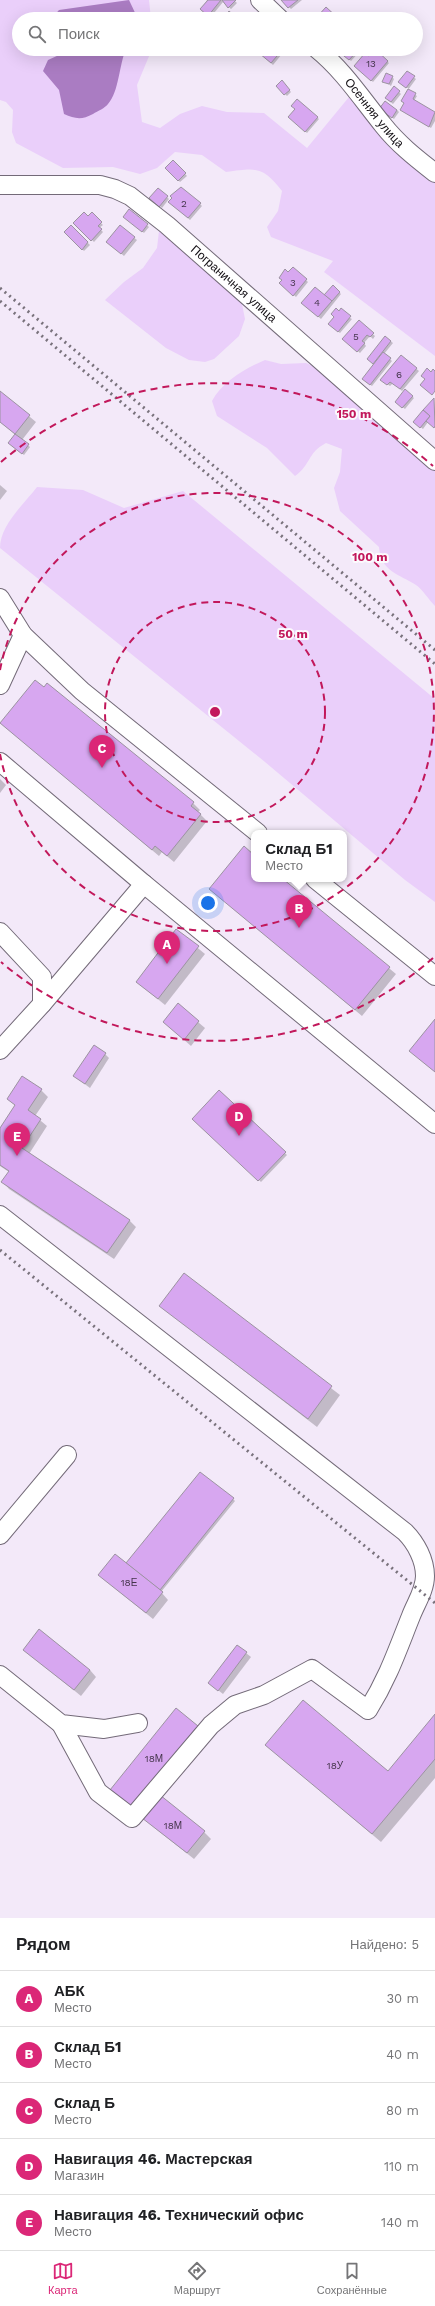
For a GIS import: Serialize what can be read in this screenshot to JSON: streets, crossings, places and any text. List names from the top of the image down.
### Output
{
  "streets": {
    "street": ["Осенняя улица", "Пограничная улица"]
  },
  "house_numbers": [
    "13",
    "2",
    "3",
    "4",
    "5",
    "6",
    "18Е",
    "18М",
    "18У",
    "18М"
  ],
  "page": {
    "search": "Поиск",
    "pins": [
      "C",
      "B",
      "A",
      "D",
      "E"
    ],
    "popup": ["Склад Б1", "Место"],
    "heading": ["Рядом", "Найдено: 5"],
    "list": [
      {
        "mark": "A",
        "name": "АБК",
        "note": "Место",
        "value": "30 m"
      },
      {
        "mark": "B",
        "name": "Склад Б1",
        "note": "Место",
        "value": "40 m"
      },
      {
        "mark": "C",
        "name": "Склад Б",
        "note": "Место",
        "value": "80 m"
      },
      {
        "mark": "D",
        "name": "Навигация 46. Мастерская",
        "note": "Магазин",
        "value": "110 m"
      },
      {
        "mark": "E",
        "name": "Навигация 46. Технический офис",
        "note": "Место",
        "value": "140 m"
      }
    ],
    "nav": ["Карта", "Маршрут", "Сохранённые"]
  },
  "rings": ["150 m", "100 m", "50 m"]
}
